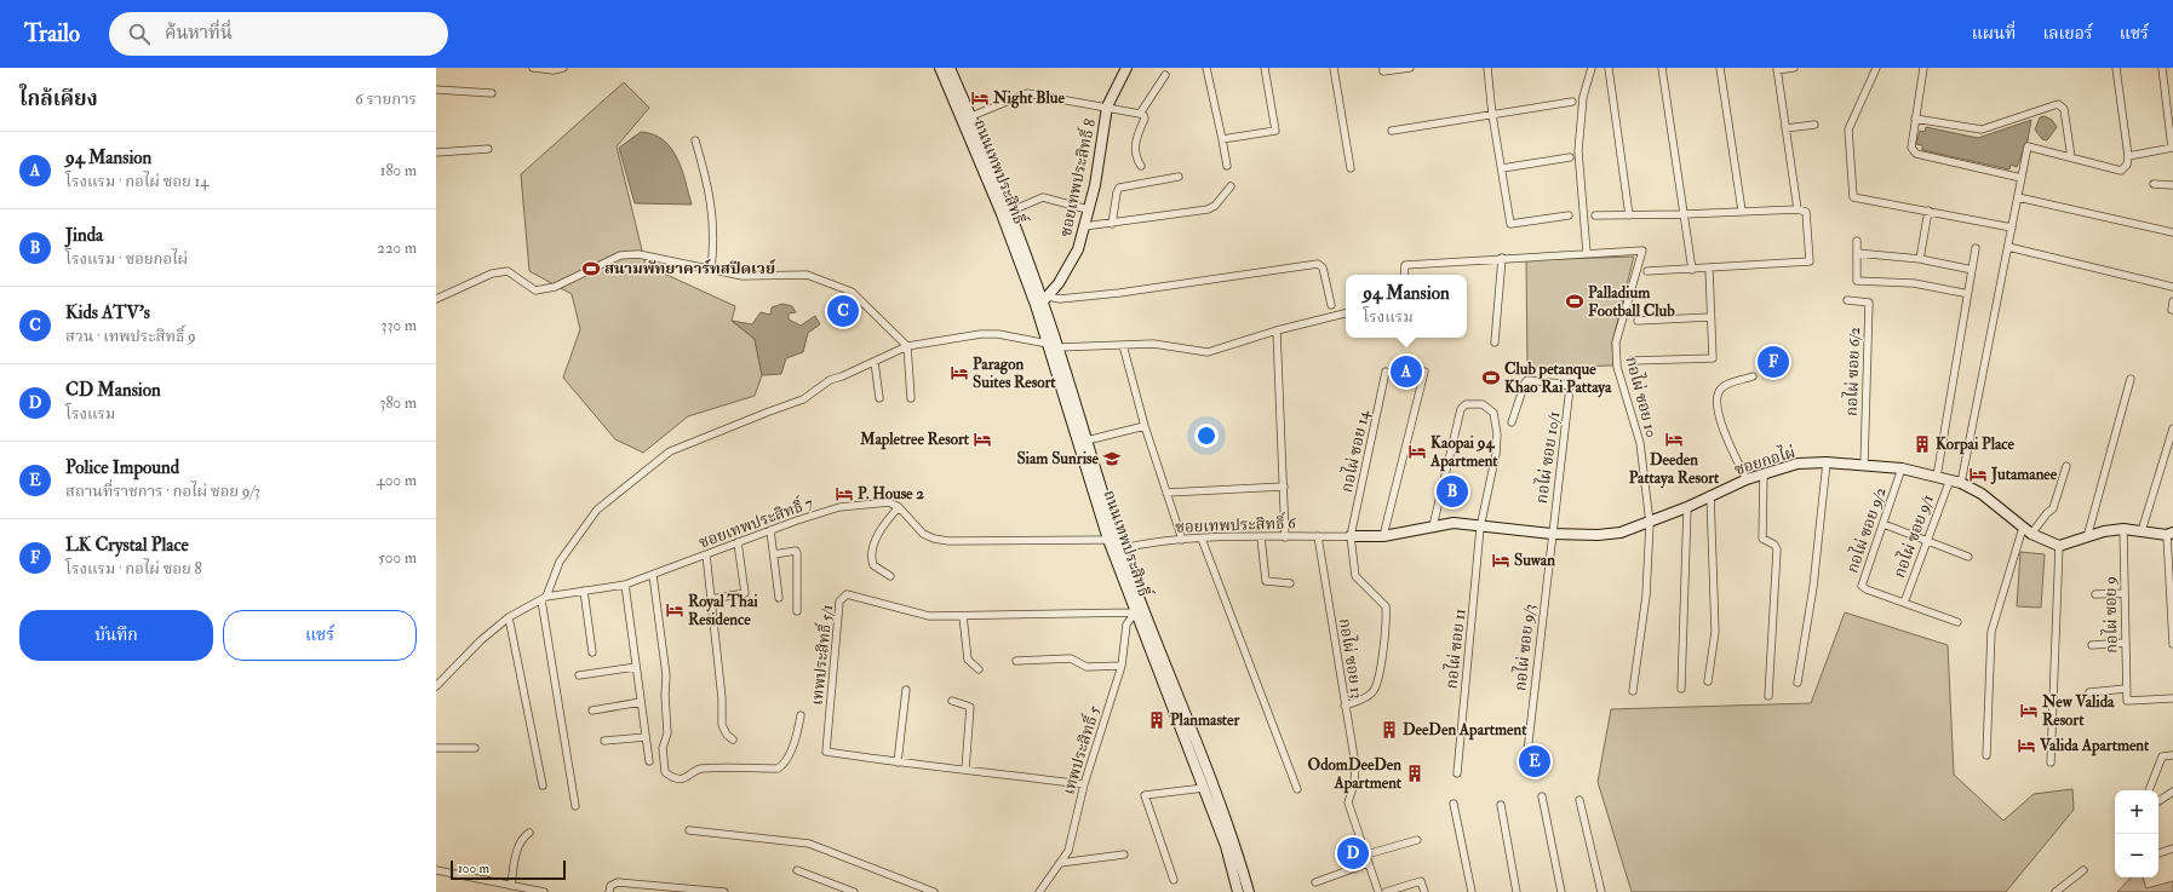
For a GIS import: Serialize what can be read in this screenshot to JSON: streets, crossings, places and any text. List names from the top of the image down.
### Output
{
  "streets": {
    "main road": ["ถนนเทพประสิทธิ์", "ซอยเทพประสิทธิ์ 8", "ซอยกอไผ่"],
    "street": [
      "กอไผ่ ซอย 6/2",
      "กอไผ่ ซอย 10",
      "กอไผ่ ซอย 14",
      "กอไผ่ ซอย 10/1",
      "ซอยเทพประสิทธิ์ 7",
      "ซอยเทพประสิทธิ์ 6",
      "กอไผ่ ซอย 9/2",
      "กอไผ่ ซอย 9/1",
      "กอไผ่ ซอย 9",
      "กอไผ่ ซอย 9/3",
      "กอไผ่ ซอย 11",
      "เทพประสิทธิ์ 5/1",
      "กอไผ่ ซอย 13",
      "เทพประสิทธิ์ 5"
    ]
  },
  "crossings": [
    ["ถนนเทพประสิทธิ์", "ซอยเทพประสิทธิ์ 8"],
    ["ถนนเทพประสิทธิ์", "ซอยเทพประสิทธิ์ 6"],
    ["ถนนเทพประสิทธิ์", "เทพประสิทธิ์ 5/1"],
    ["ถนนเทพประสิทธิ์", "เทพประสิทธิ์ 5"],
    ["กอไผ่ ซอย 6/2", "ซอยกอไผ่"],
    ["กอไผ่ ซอย 10", "ซอยกอไผ่"],
    ["กอไผ่ ซอย 14", "ซอยกอไผ่"],
    ["กอไผ่ ซอย 14", "ซอยเทพประสิทธิ์ 6"],
    ["กอไผ่ ซอย 14", "กอไผ่ ซอย 13"],
    ["กอไผ่ ซอย 10/1", "ซอยกอไผ่"],
    ["กอไผ่ ซอย 10/1", "กอไผ่ ซอย 9/3"],
    ["ซอยกอไผ่", "ซอยเทพประสิทธิ์ 6"],
    ["ซอยกอไผ่", "กอไผ่ ซอย 9/2"],
    ["ซอยกอไผ่", "กอไผ่ ซอย 9/1"],
    ["ซอยกอไผ่", "กอไผ่ ซอย 9/3"],
    ["ซอยกอไผ่", "กอไผ่ ซอย 11"],
    ["ซอยเทพประสิทธิ์ 6", "กอไผ่ ซอย 13"],
    ["กอไผ่ ซอย 9/2", "กอไผ่ ซอย 9/1"],
    ["เทพประสิทธิ์ 5/1", "เทพประสิทธิ์ 5"]
  ],
  "places": {
    "hotel": [
      "Night Blue",
      "Paragon Suites Resort",
      "Mapletree Resort",
      "Deeden Pattaya Resort",
      "Kaopai 94 Apartment",
      "Jutamanee",
      "P. House 2",
      "Suwan",
      "Royal Thai Residence",
      "New Valida Resort",
      "Valida Apartment"
    ],
    "sports": ["สนามพัทยาคาร์ทสปีดเวย์", "Palladium Football Club", "Club petanque Khao Rai Pattaya"],
    "building": [
      "Korpai Place",
      "Planmaster",
      "DeeDen Apartment",
      "OdomDeeDen Apartment"
    ],
    "school or university": ["Siam Sunrise"]
  },
  "scale_bar": "100 m",
  "page": {
    "header": "Trailo",
    "search": "ค้นหาที่นี่",
    "nav": ["แผนที่", "เลเยอร์", "แชร์"],
    "heading": ["ใกล้เคียง", "6 รายการ"],
    "list": [
      {
        "mark": "A",
        "name": "94 Mansion",
        "note": "โรงแรม · กอไผ่ ซอย 14",
        "value": "180 m"
      },
      {
        "mark": "B",
        "name": "Jinda",
        "note": "โรงแรม · ซอยกอไผ่",
        "value": "220 m"
      },
      {
        "mark": "C",
        "name": "Kids ATV's",
        "note": "สวน · เทพประสิทธิ์ 9",
        "value": "330 m"
      },
      {
        "mark": "D",
        "name": "CD Mansion",
        "note": "โรงแรม",
        "value": "380 m"
      },
      {
        "mark": "E",
        "name": "Police Impound",
        "note": "สถานที่ราชการ · กอไผ่ ซอย 9/3",
        "value": "400 m"
      },
      {
        "mark": "F",
        "name": "LK Crystal Place",
        "note": "โรงแรม · กอไผ่ ซอย 8",
        "value": "500 m"
      }
    ],
    "popup": ["94 Mansion", "โรงแรม"],
    "pins": [
      "C",
      "F",
      "A",
      "B",
      "E",
      "D"
    ],
    "buttons": ["บันทึก", "แชร์"],
    "map_buttons": ["+", "−"],
    "scale": "100 m"
  }
}
